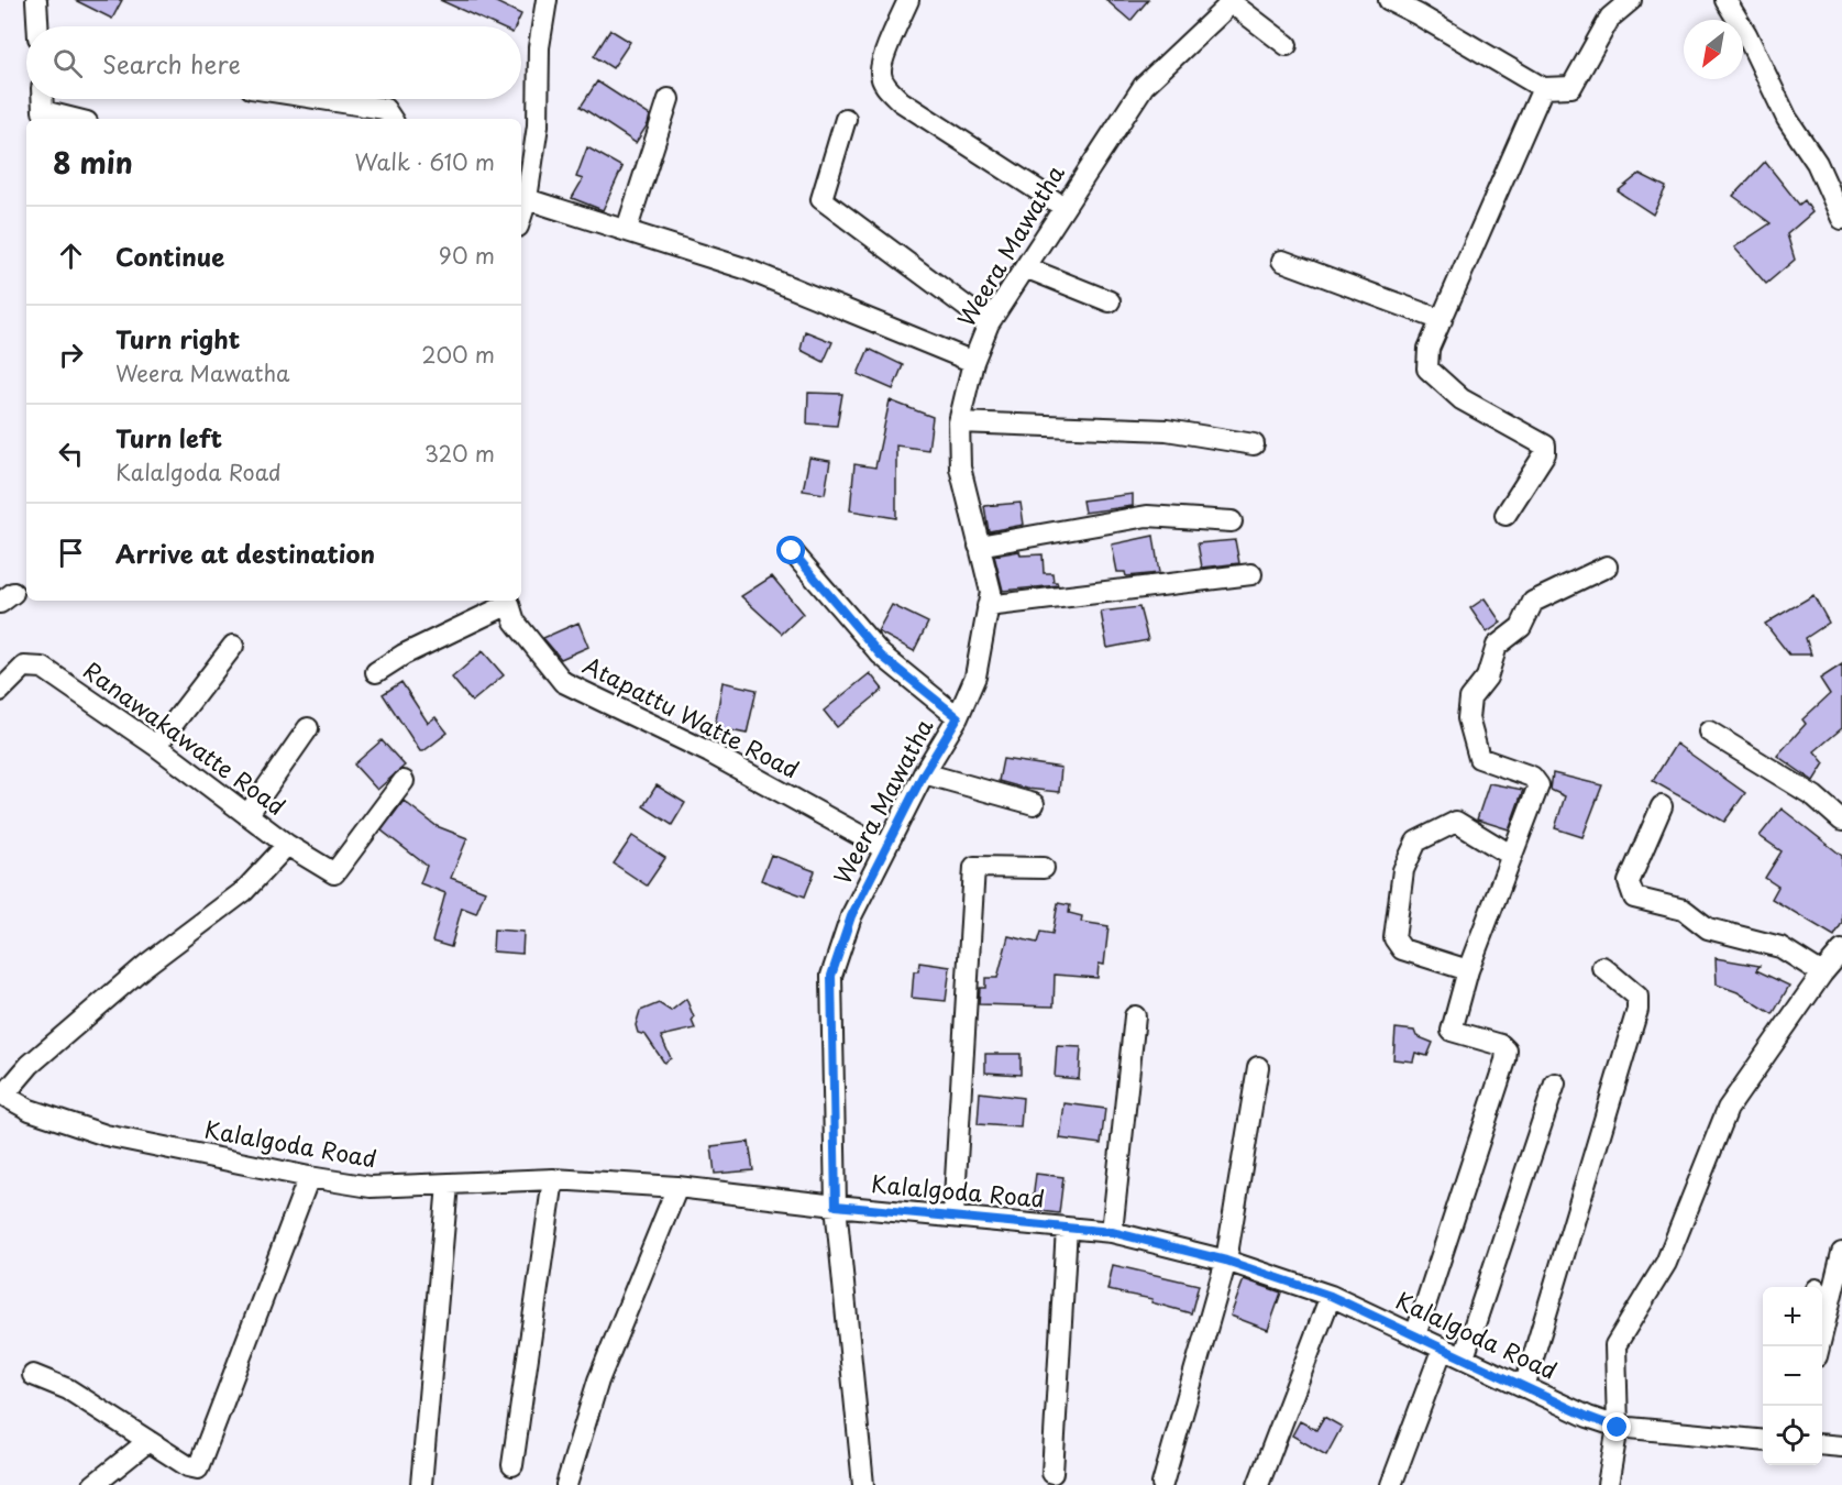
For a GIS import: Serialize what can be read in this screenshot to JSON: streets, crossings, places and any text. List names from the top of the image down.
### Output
{
  "streets": {
    "street": [
      "Weera Mawatha",
      "Atapattu Watte Road",
      "Ranawakawatte Road",
      "Kalalgoda Road"
    ]
  },
  "crossings": [
    ["Weera Mawatha", "Atapattu Watte Road"],
    ["Weera Mawatha", "Kalalgoda Road"],
    ["Ranawakawatte Road", "Kalalgoda Road"]
  ],
  "north": "bottom left",
  "page": {
    "search": "Search here",
    "heading": ["8 min", "Walk · 610 m"],
    "list": [
      ["Continue", "90 m"],
      ["Turn right", "Weera Mawatha", "200 m"],
      ["Turn left", "Kalalgoda Road", "320 m"],
      "Arrive at destination"
    ],
    "map_buttons": ["+", "−"]
  }
}
